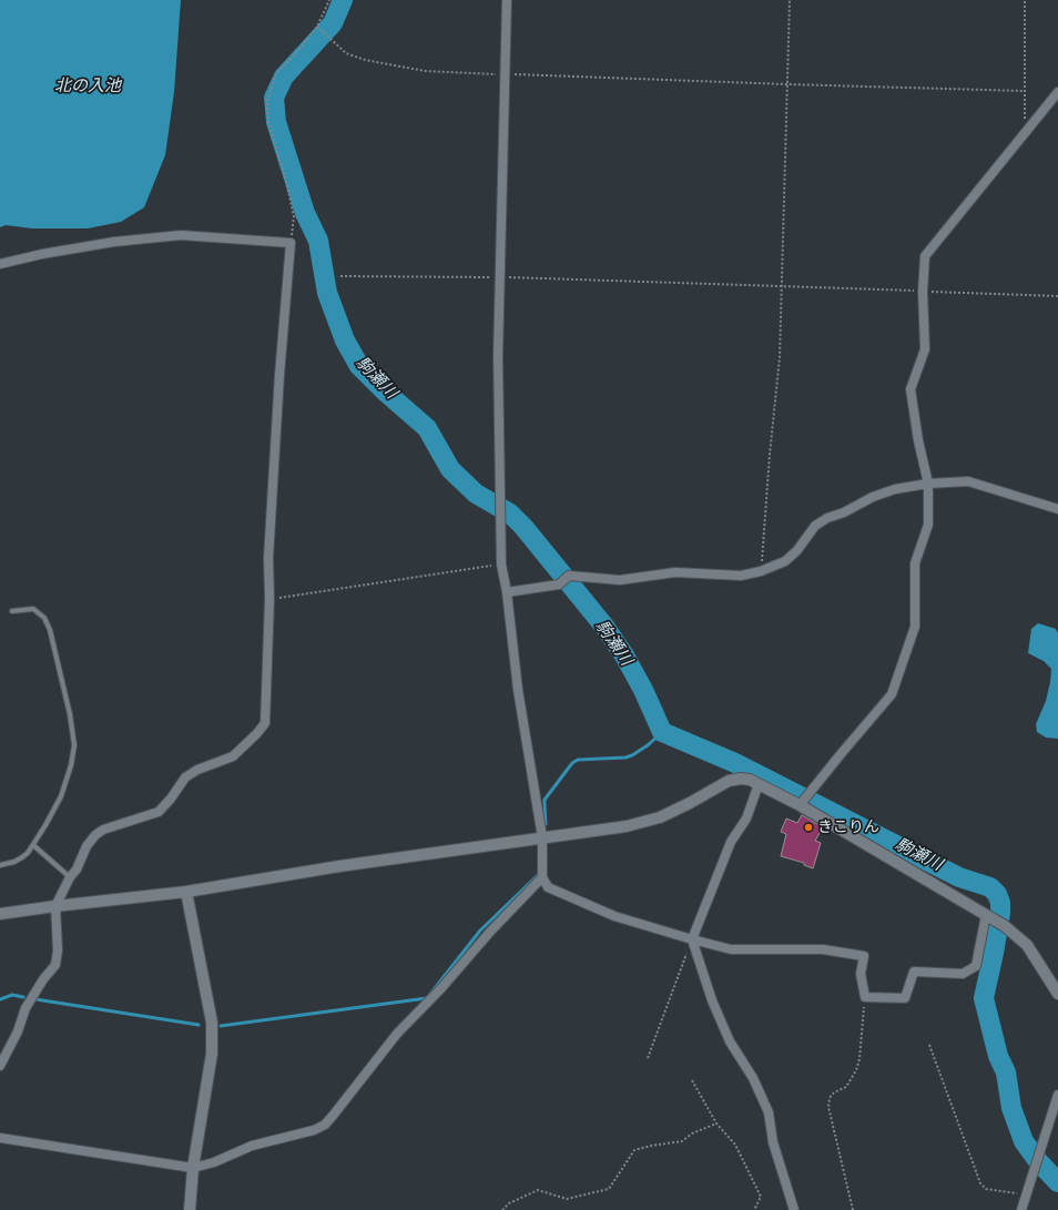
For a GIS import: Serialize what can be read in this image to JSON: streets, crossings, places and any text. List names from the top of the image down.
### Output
{
  "water": ["北の入池", "駒瀬川"],
  "places": ["きこりん"]
}
